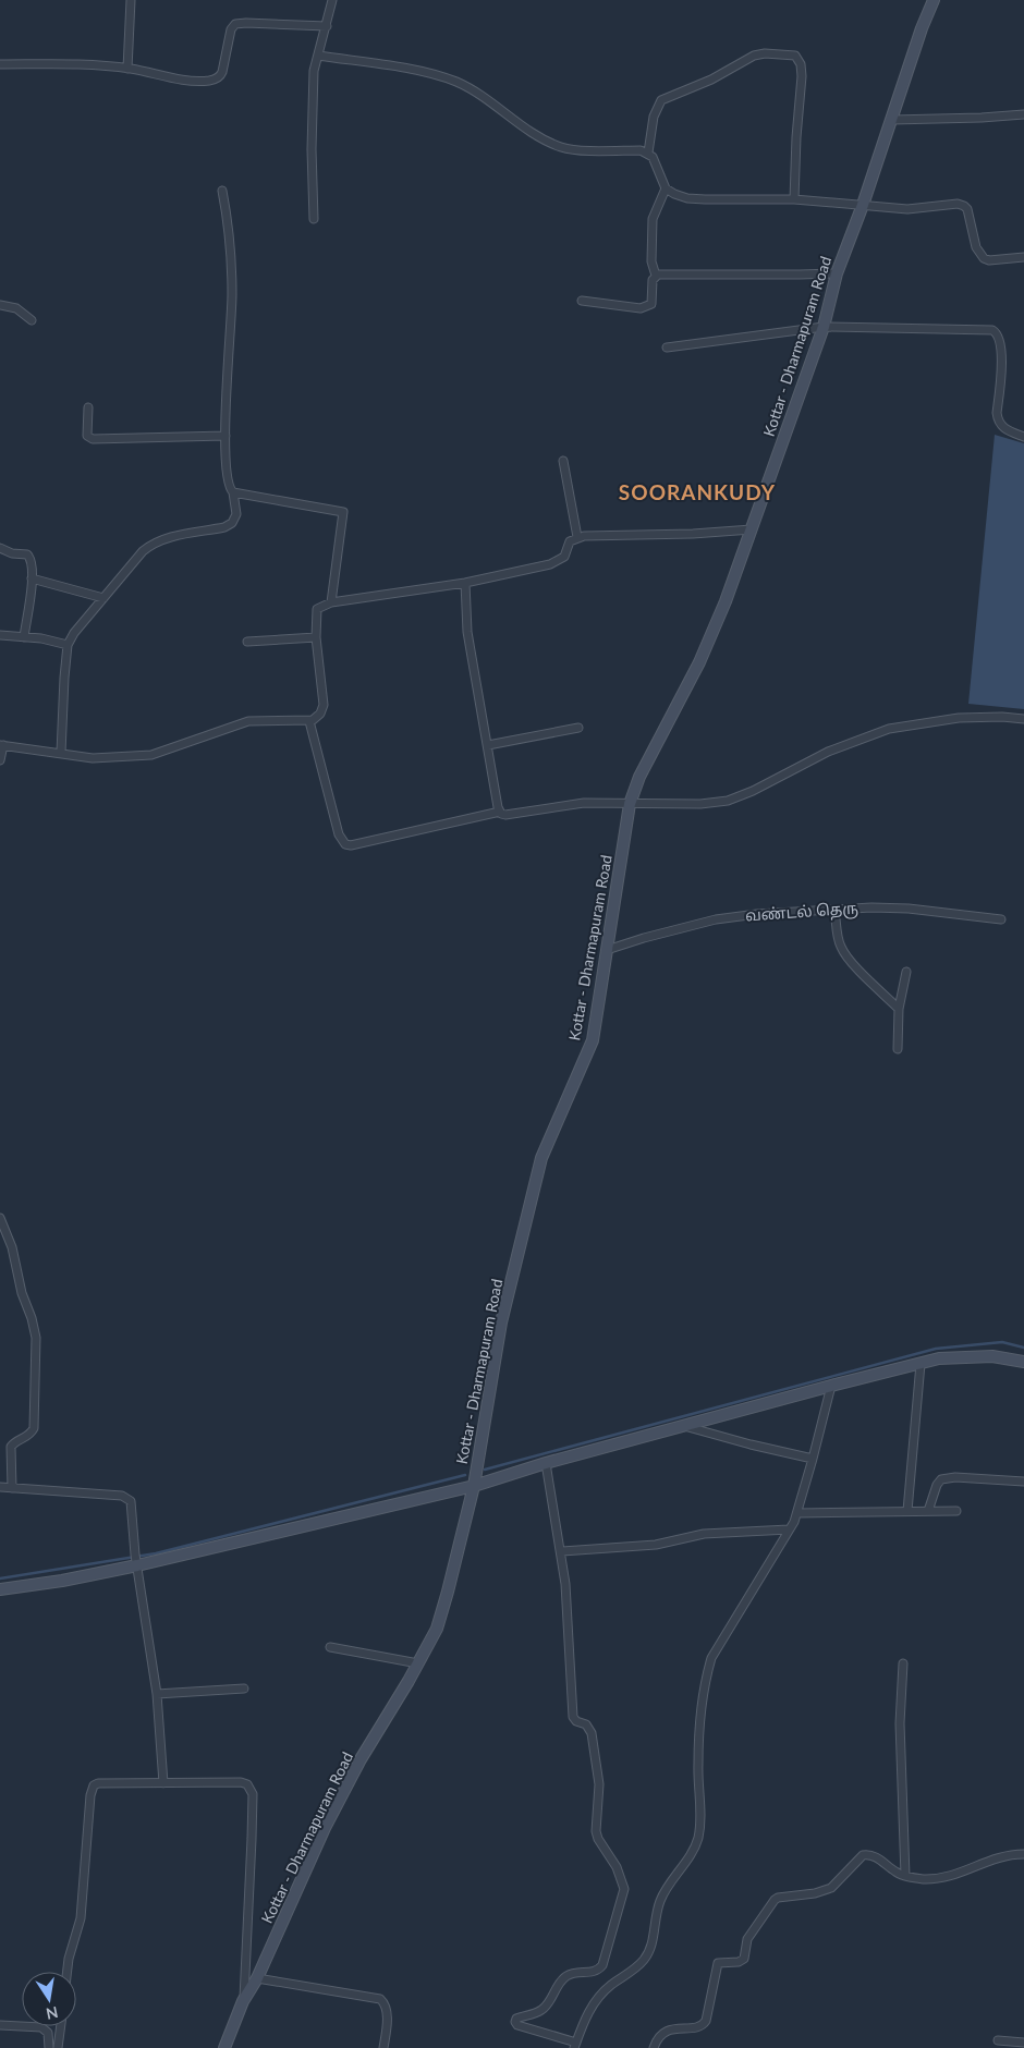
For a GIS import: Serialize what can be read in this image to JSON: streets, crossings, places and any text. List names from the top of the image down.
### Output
{
  "streets": {
    "main road": ["Kottar - Dharmapuram Road"],
    "street": ["வண்டல் தெரு"]
  },
  "crossings": [
    ["Kottar - Dharmapuram Road", "வண்டல் தெரு"]
  ],
  "districts": ["SOORANKUDY"],
  "north": "bottom"
}
